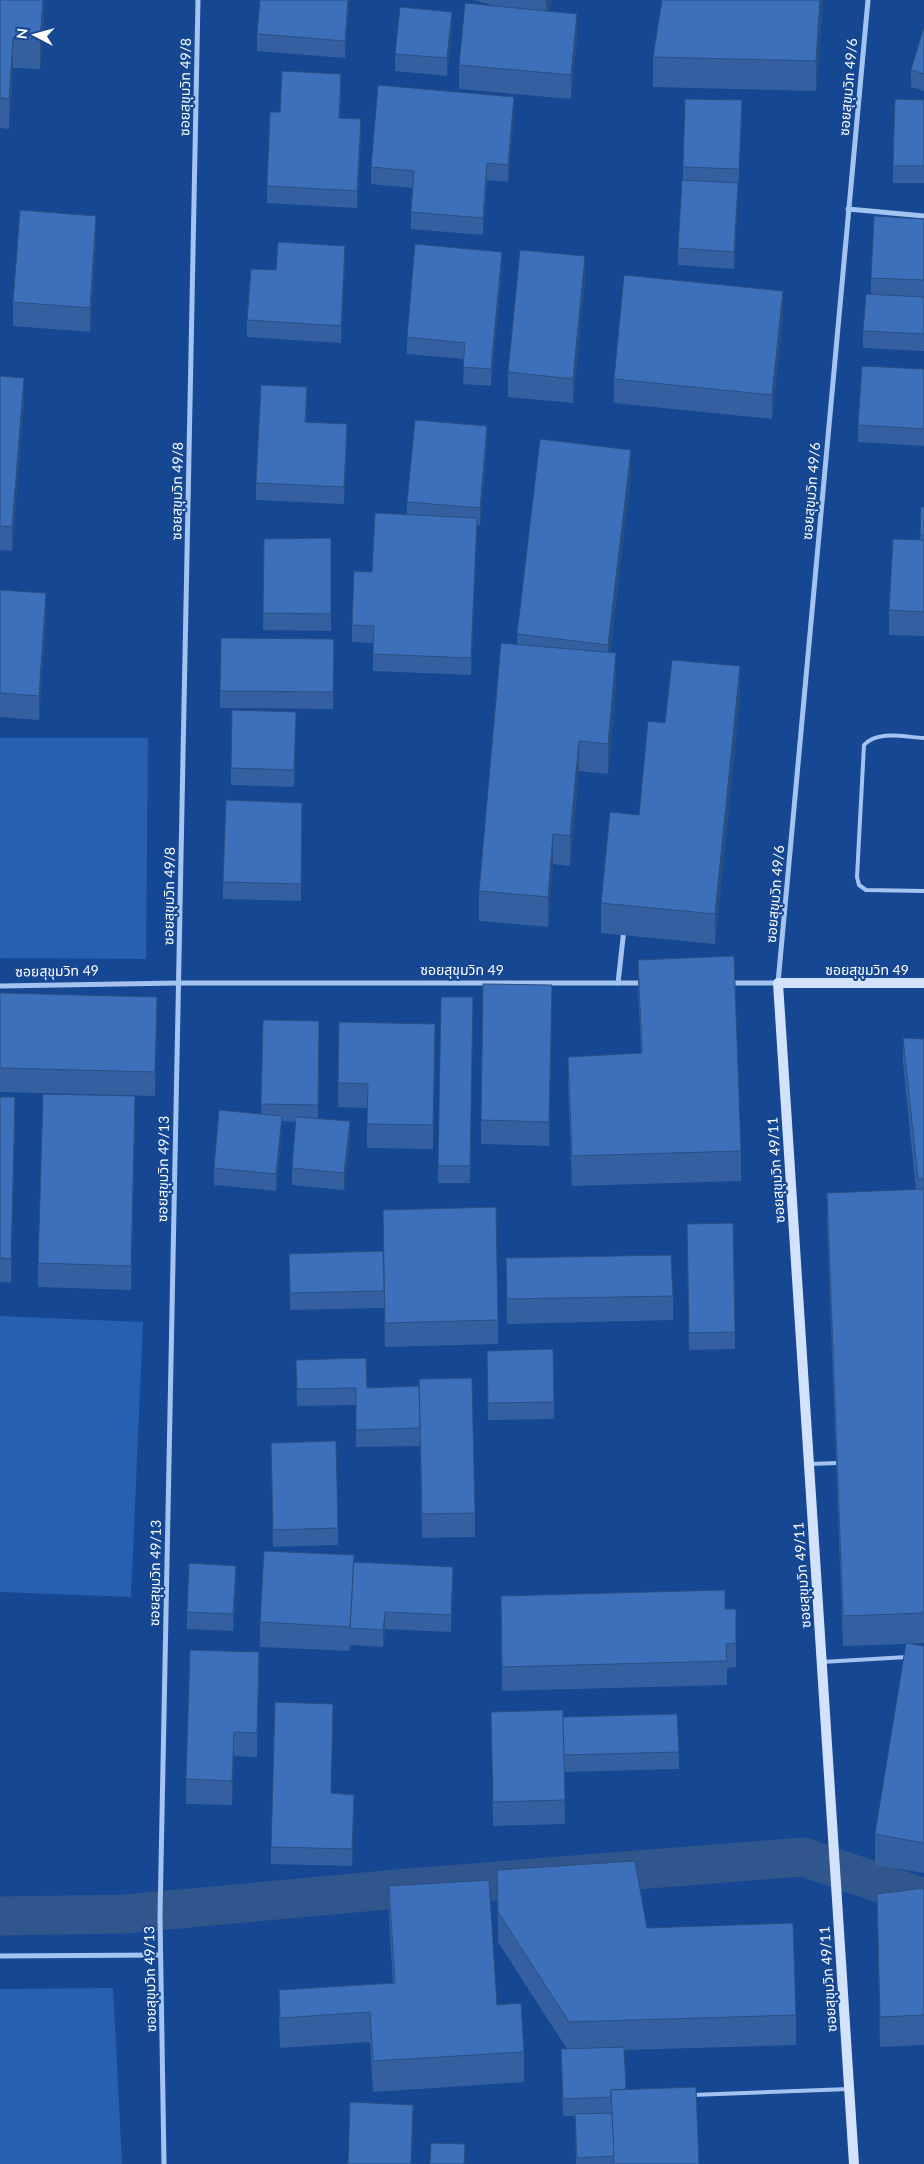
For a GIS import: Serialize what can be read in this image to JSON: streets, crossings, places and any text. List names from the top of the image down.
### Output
{
  "streets": {
    "street": [
      "ซอยสุขุมวิท 49/8",
      "ซอยสุขุมวิท 49/6",
      "ซอยสุขุมวิท 49",
      "ซอยสุขุมวิท 49/13",
      "ซอยสุขุมวิท 49/11"
    ]
  },
  "crossings": [
    ["ซอยสุขุมวิท 49/8", "ซอยสุขุมวิท 49"],
    ["ซอยสุขุมวิท 49/8", "ซอยสุขุมวิท 49/13"],
    ["ซอยสุขุมวิท 49/6", "ซอยสุขุมวิท 49"],
    ["ซอยสุขุมวิท 49/6", "ซอยสุขุมวิท 49/11"],
    ["ซอยสุขุมวิท 49", "ซอยสุขุมวิท 49/13"],
    ["ซอยสุขุมวิท 49", "ซอยสุขุมวิท 49/11"]
  ],
  "north": "left"
}
